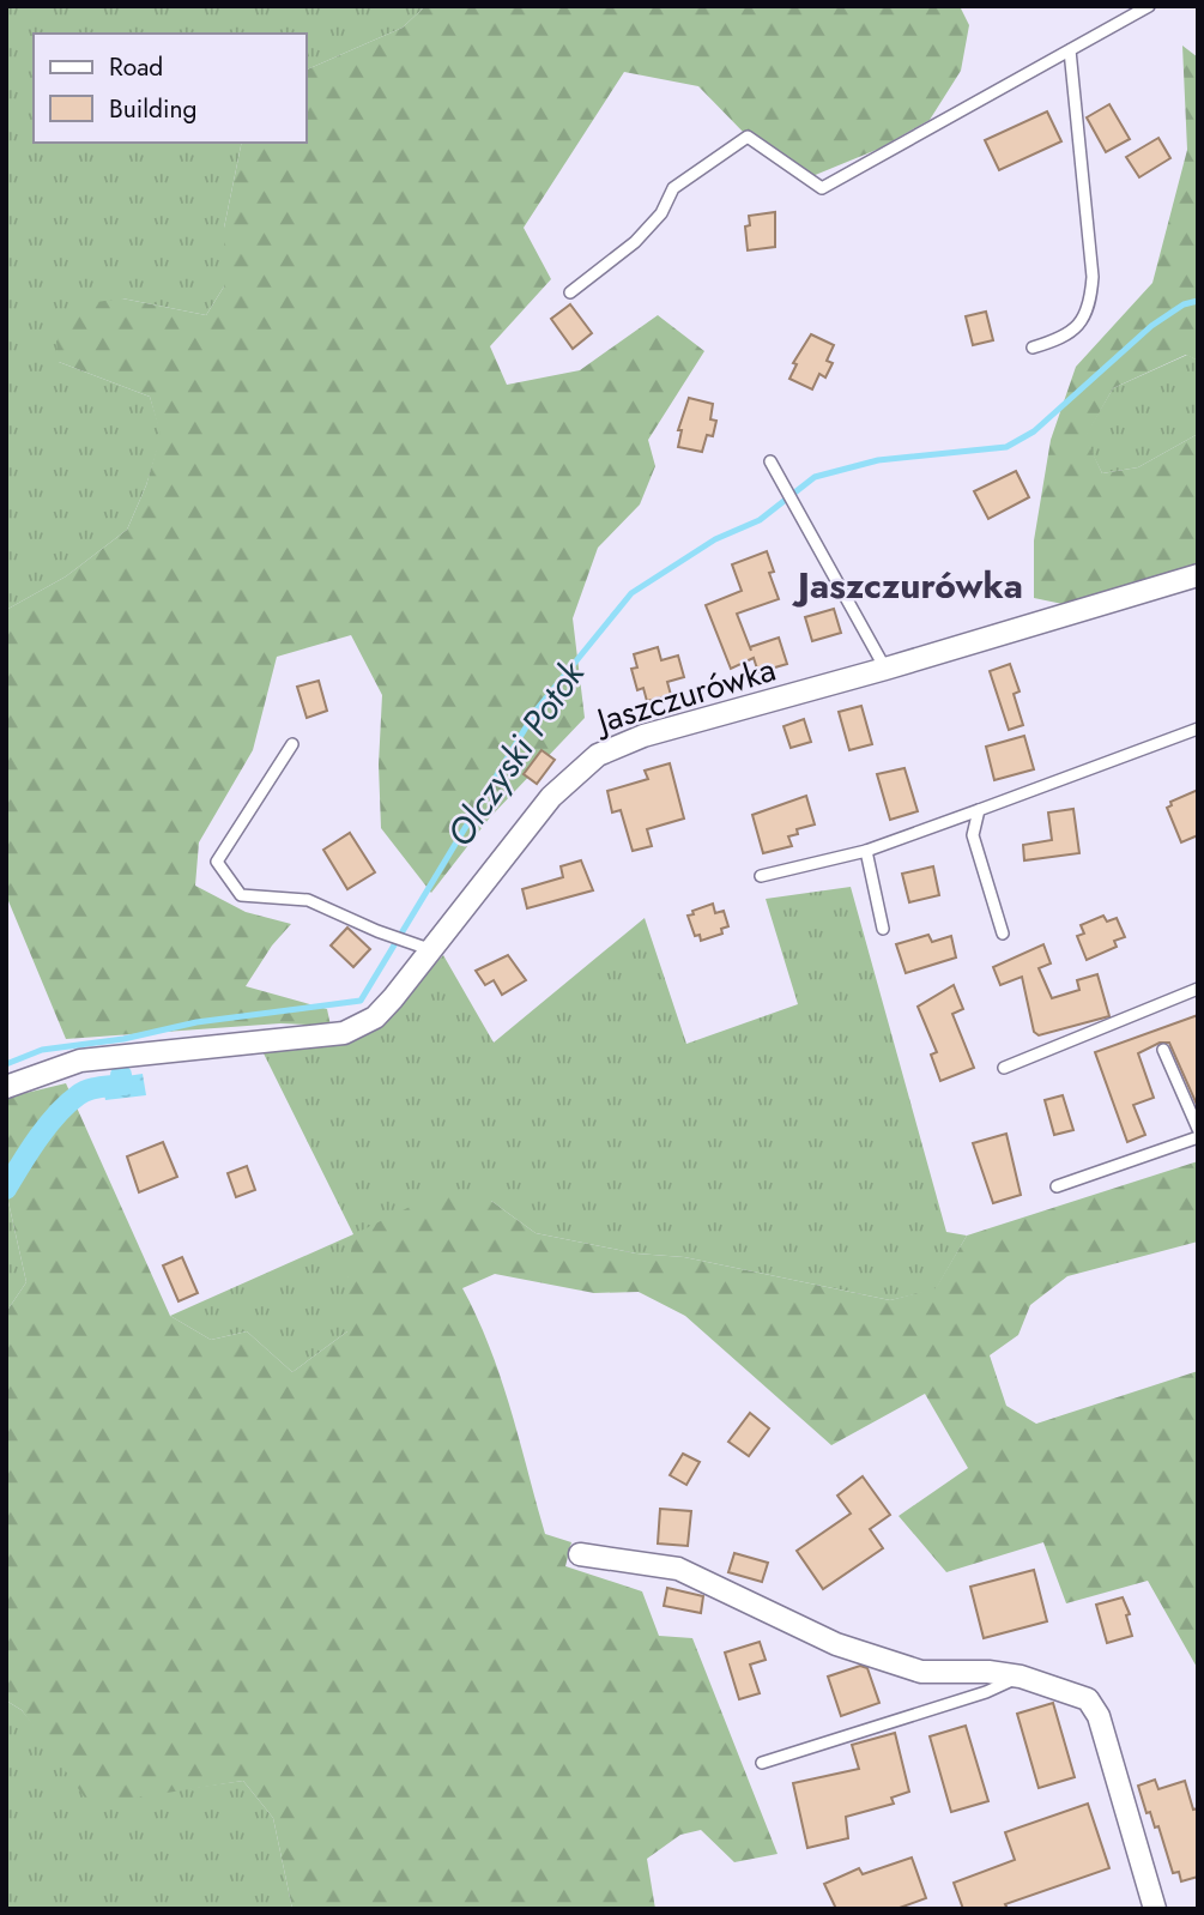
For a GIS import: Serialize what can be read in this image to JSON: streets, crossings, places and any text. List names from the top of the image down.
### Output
{
  "streets": {
    "street": ["Jaszczurówka"]
  },
  "districts": ["Jaszczurówka"],
  "water": ["Olczyski Potok"],
  "legend": ["Road", "Building"]
}
